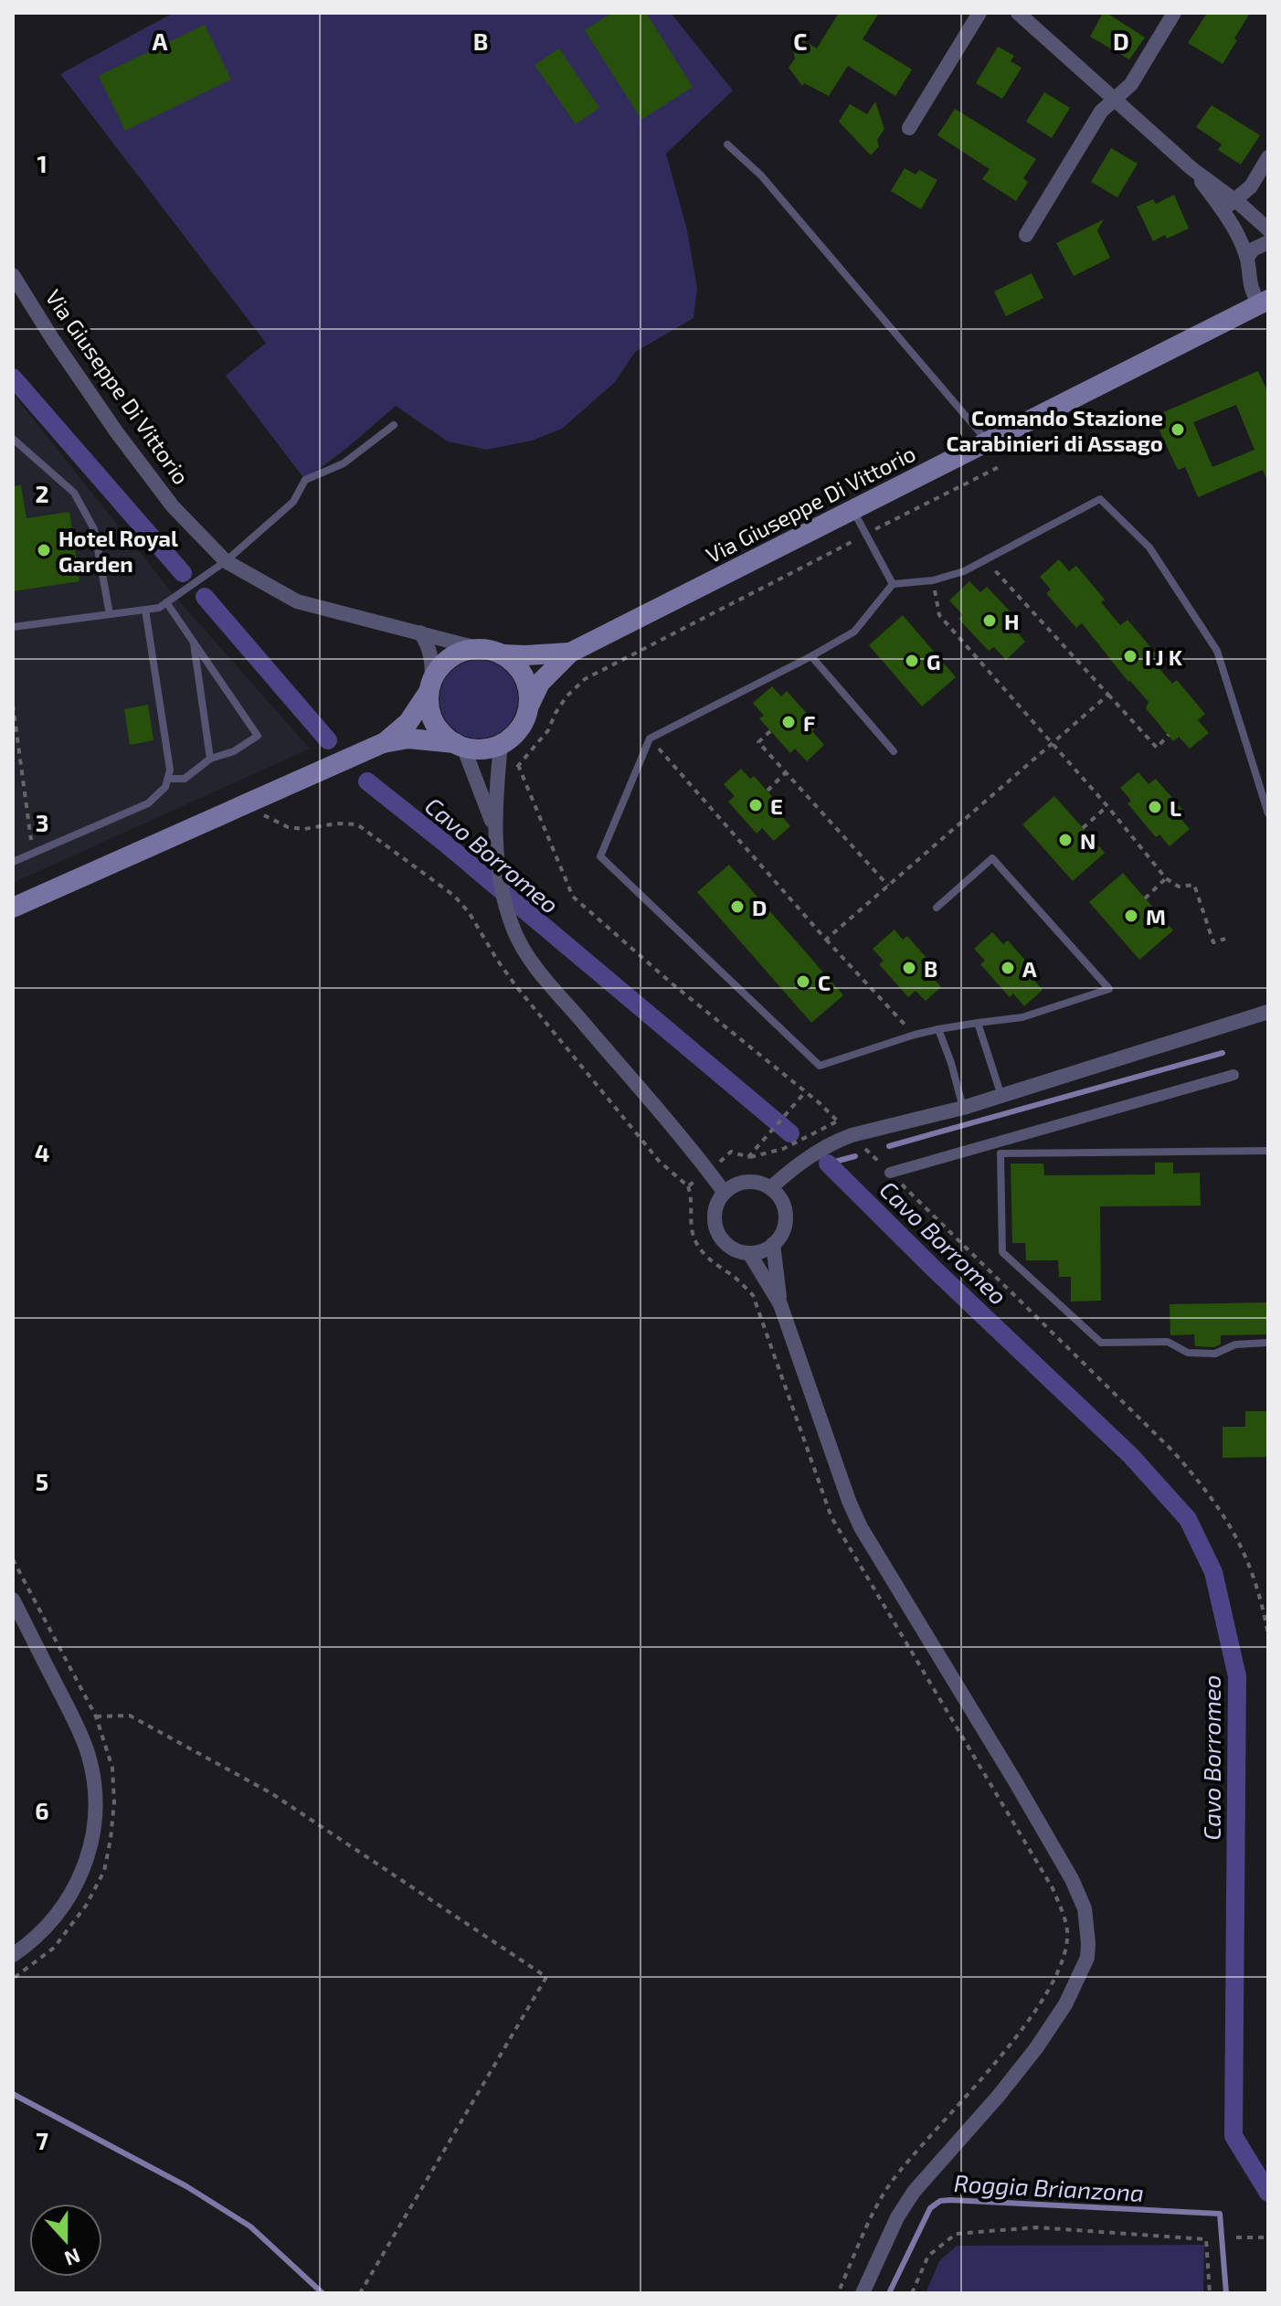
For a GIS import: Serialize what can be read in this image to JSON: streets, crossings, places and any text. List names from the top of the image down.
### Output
{
  "streets": {
    "main road": ["Via Giuseppe Di Vittorio"]
  },
  "water": ["Cavo Borromeo", "Roggia Brianzona"],
  "places": [
    "Comando Stazione Carabinieri di Assago",
    "Hotel Royal Garden",
    "H",
    "I J K",
    "G",
    "F",
    "E",
    "L",
    "N",
    "D",
    "M",
    "B",
    "A",
    "C"
  ],
  "north": "bottom",
  "grid": {
    "columns": [
      "A",
      "B",
      "C",
      "D"
    ],
    "rows": [
      "1",
      "2",
      "3",
      "4",
      "5",
      "6",
      "7"
    ]
  }
}
